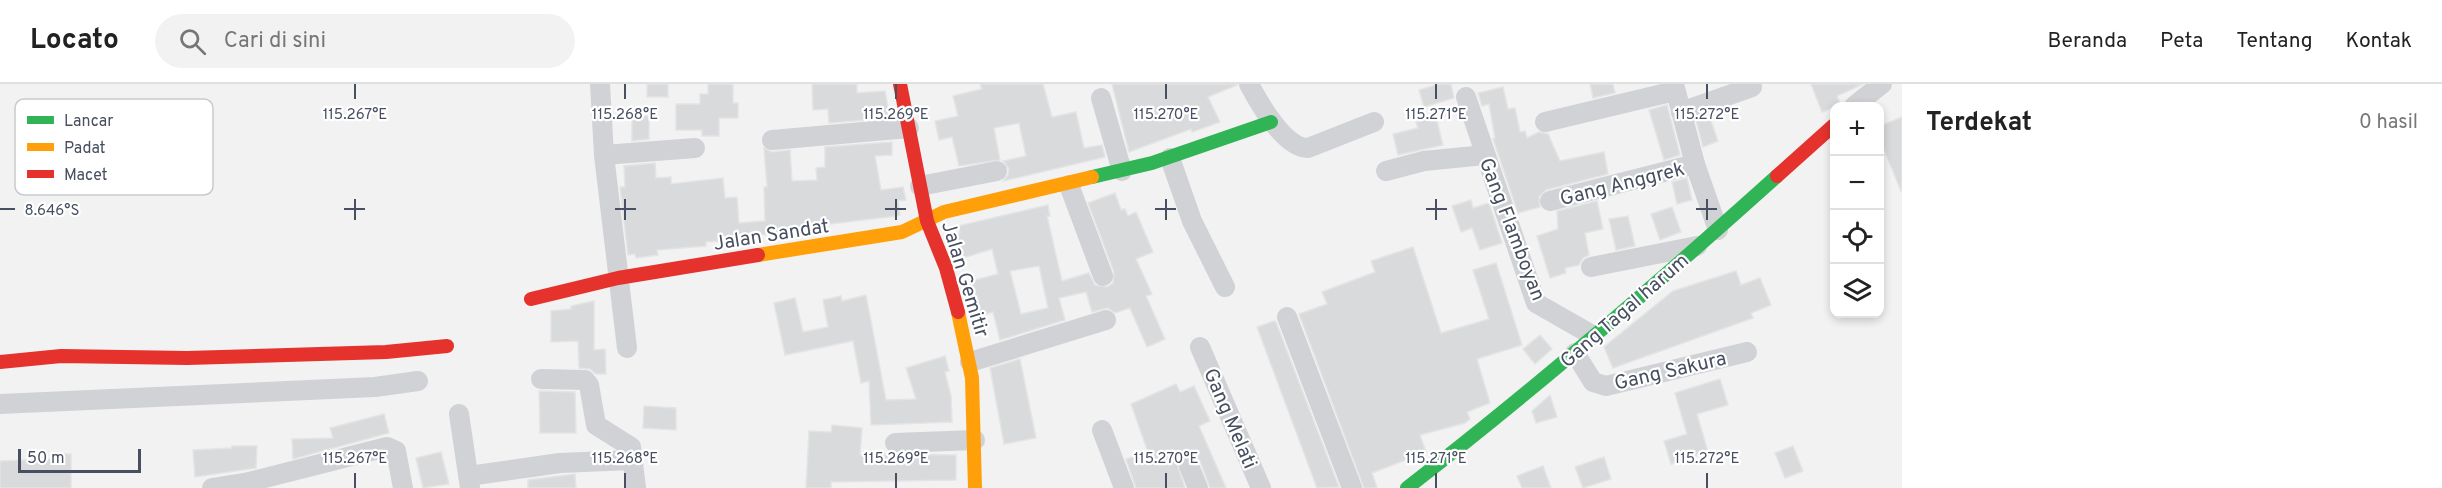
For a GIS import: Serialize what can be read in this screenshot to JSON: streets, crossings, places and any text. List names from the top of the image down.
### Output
{
  "streets": {
    "street": [
      "Gang Anggrek",
      "Gang Flamboyan",
      "Jalan Sandat",
      "Jalan Gemitir",
      "Gang Tagal harum",
      "Gang Sakura",
      "Gang Melati"
    ]
  },
  "crossings": [
    ["Gang Flamboyan", "Gang Tagal harum"],
    ["Jalan Sandat", "Jalan Gemitir"],
    ["Gang Tagal harum", "Gang Sakura"]
  ],
  "legend": ["Lancar", "Padat", "Macet"],
  "scale_bar": "50 m",
  "page": {
    "header": "Locato",
    "search": "Cari di sini",
    "nav": [
      "Beranda",
      "Peta",
      "Tentang",
      "Kontak"
    ],
    "heading": ["Terdekat", "0 hasil"],
    "map_buttons": ["+", "−"],
    "scale": "50 m"
  },
  "coordinates": [
    "115.267°E",
    "115.268°E",
    "115.269°E",
    "115.270°E",
    "115.271°E",
    "115.272°E",
    "8.646°S"
  ]
}
